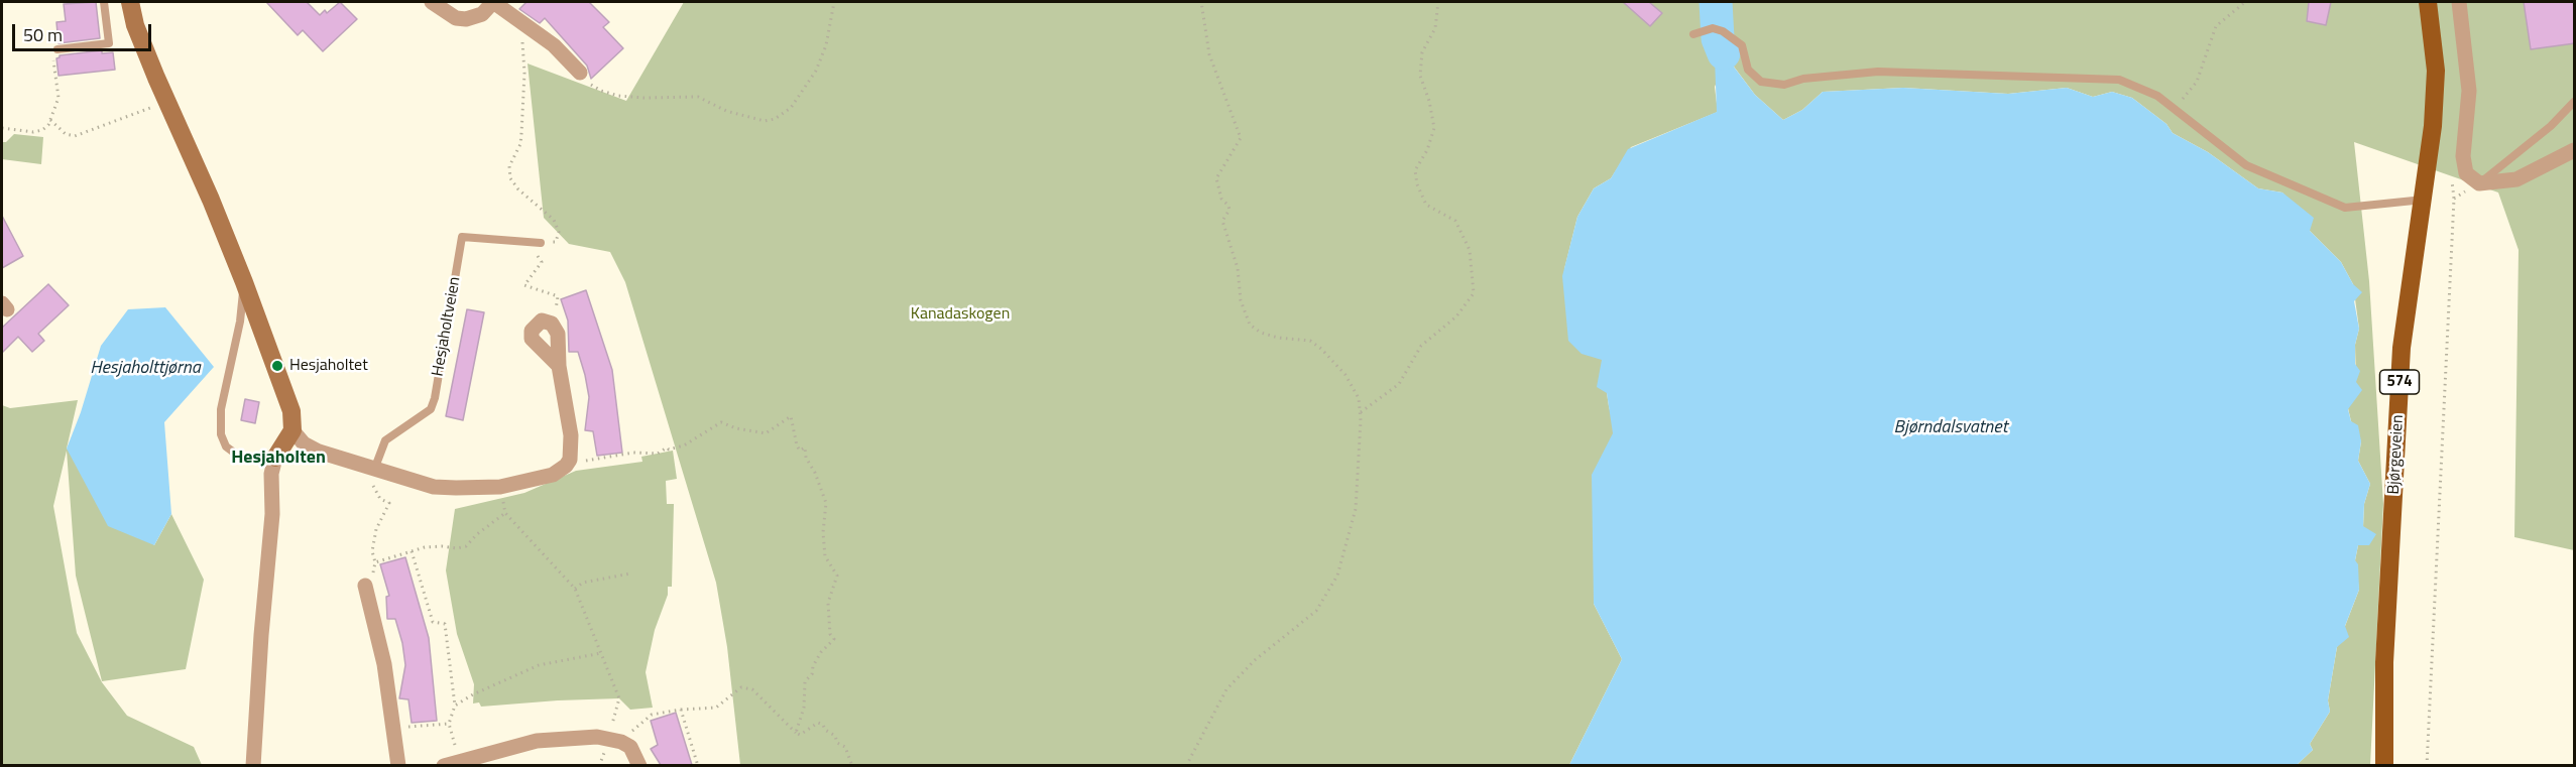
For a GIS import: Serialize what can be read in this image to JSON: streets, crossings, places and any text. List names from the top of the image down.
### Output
{
  "streets": {
    "main road": ["574", "Bjørgeveien"],
    "lane": ["Hesjaholtveien"]
  },
  "districts": ["Hesjaholten"],
  "water": ["Hesjaholttjørna", "Bjørndalsvatnet"],
  "parks": ["Kanadaskogen"],
  "places": ["Hesjaholtet"],
  "scale_bar": "50 m"
}
